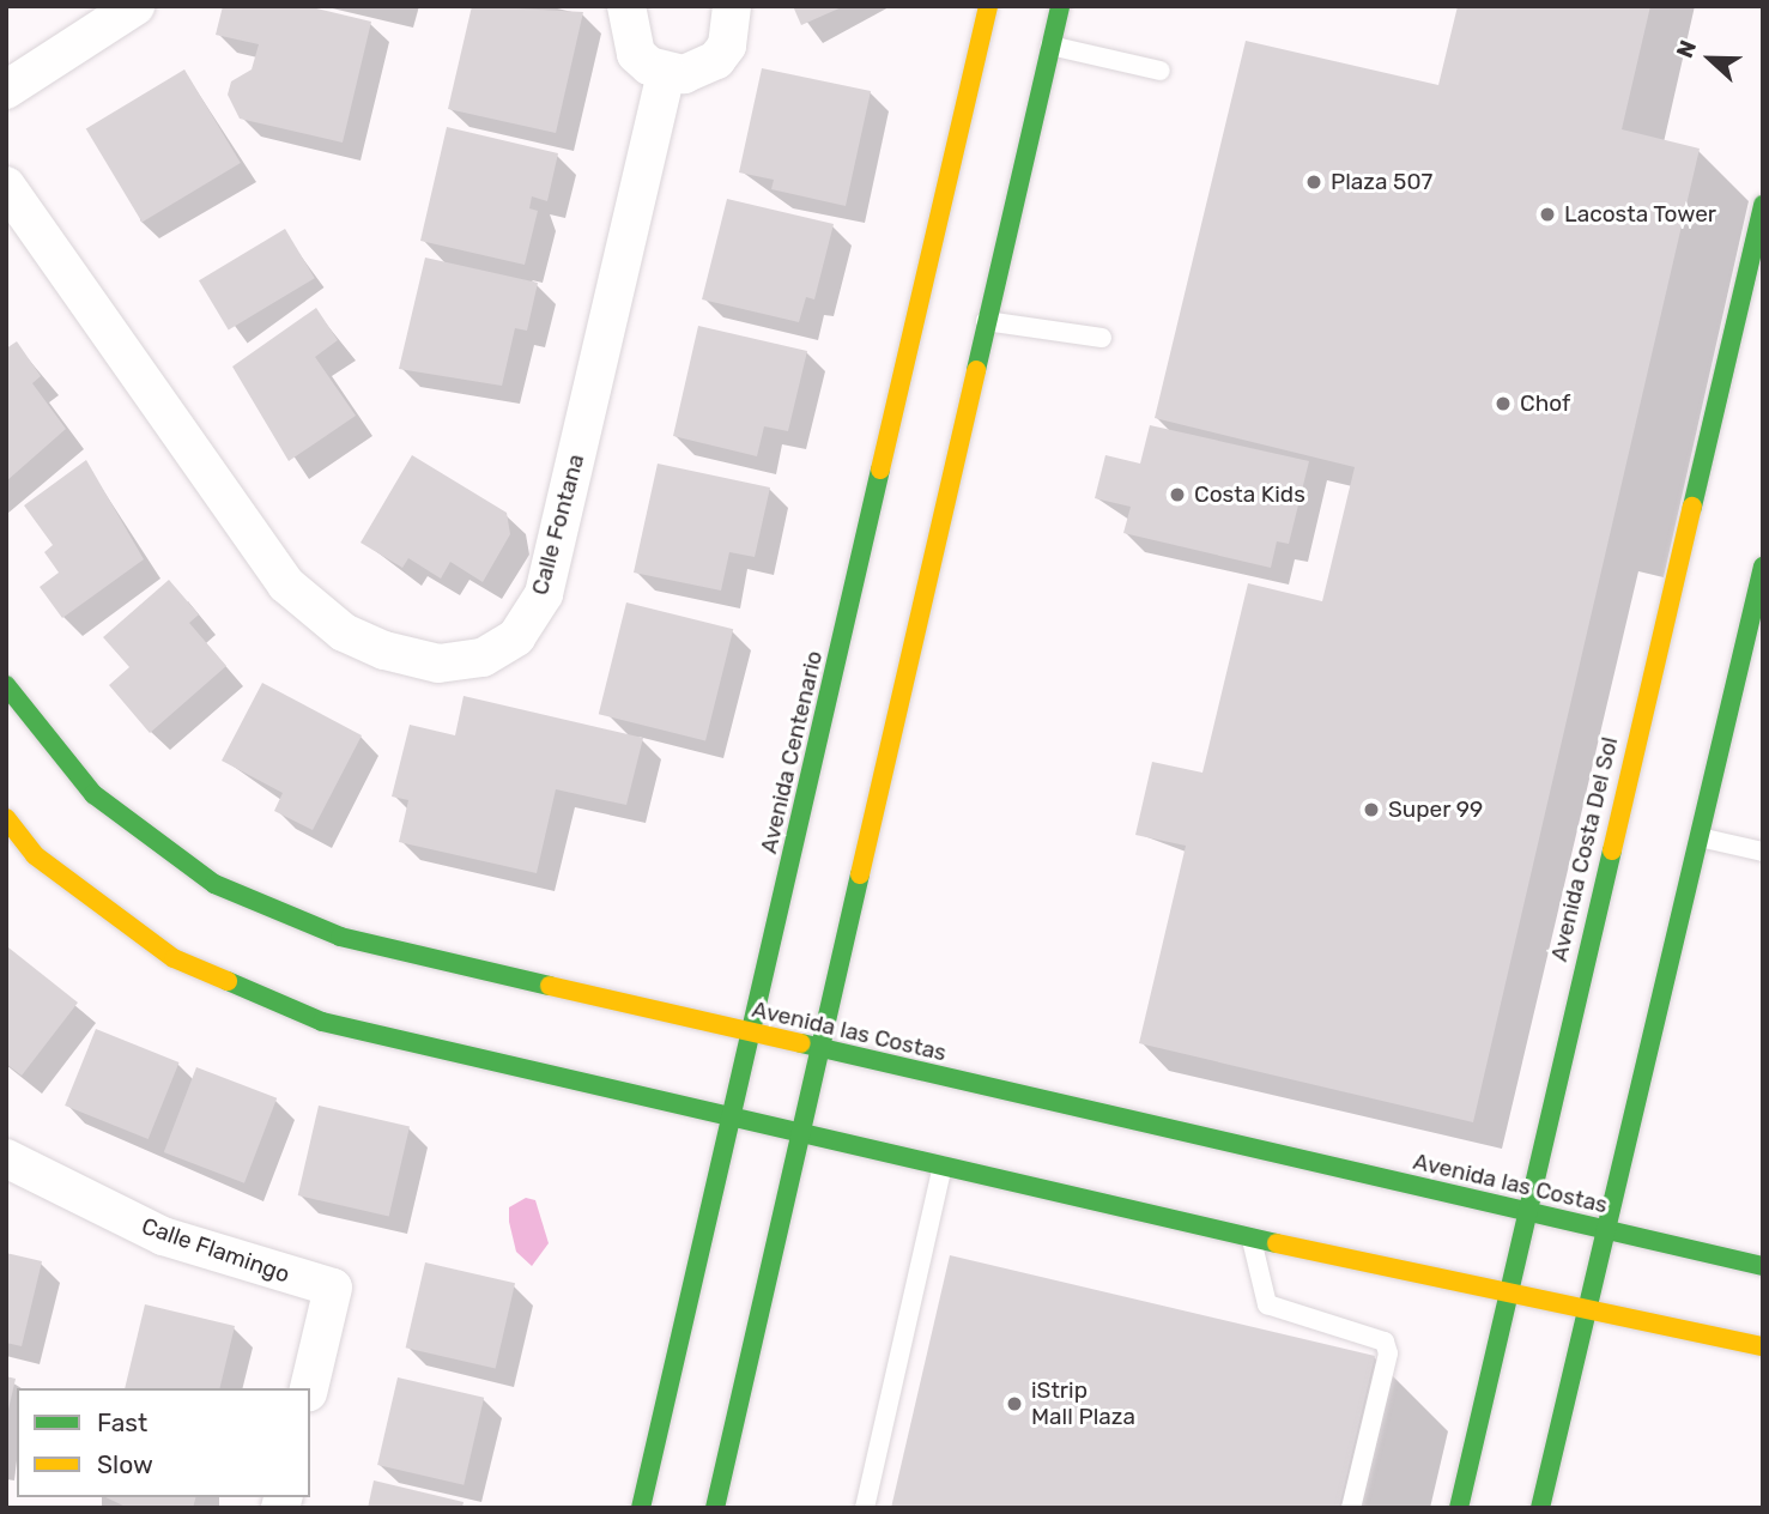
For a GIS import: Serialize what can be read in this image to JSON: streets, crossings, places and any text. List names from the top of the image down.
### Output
{
  "streets": {
    "street": [
      "Calle Fontana",
      "Avenida Centenario",
      "Avenida Costa Del Sol",
      "Avenida las Costas",
      "Calle Flamingo"
    ]
  },
  "crossings": [
    ["Avenida Centenario", "Avenida las Costas"],
    ["Avenida Costa Del Sol", "Avenida las Costas"]
  ],
  "places": [
    "Plaza 507",
    "Lacosta Tower",
    "Chof",
    "Costa Kids",
    "Super 99",
    "iStrip Mall Plaza"
  ],
  "legend": ["Fast", "Slow"],
  "north": "left"
}
